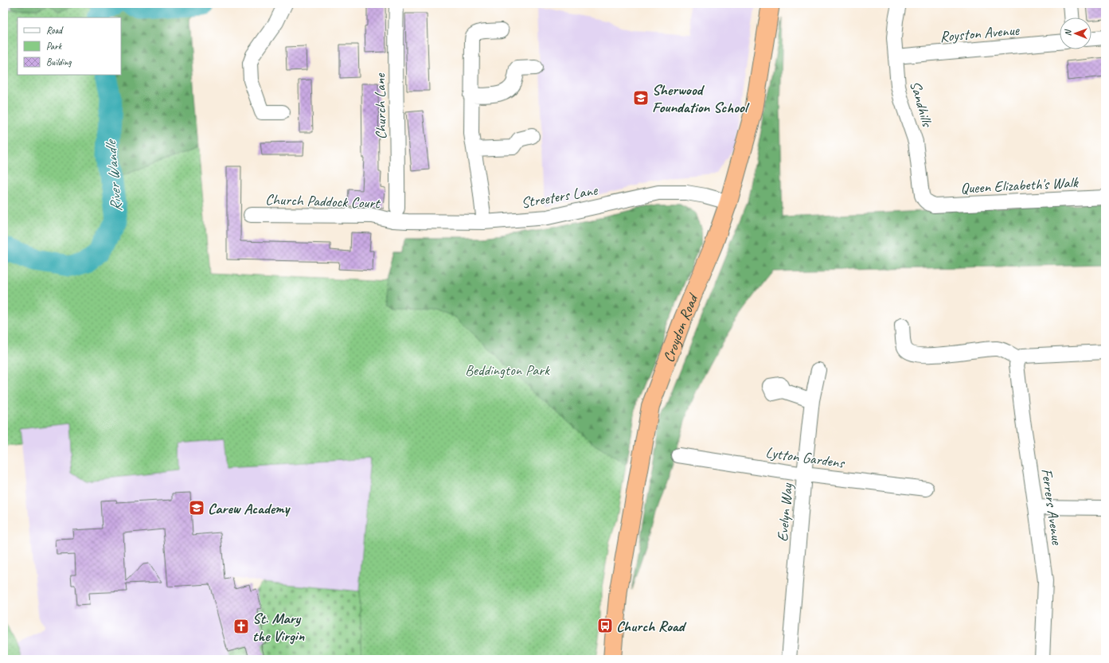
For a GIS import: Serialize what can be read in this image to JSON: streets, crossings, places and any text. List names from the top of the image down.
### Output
{
  "streets": {
    "highway": ["Croydon Road"],
    "street": [
      "Royston Avenue",
      "Sandhills",
      "Church Lane",
      "Queen Elizabeth's Walk",
      "Streeters Lane",
      "Church Paddock Court",
      "Lytton Gardens",
      "Ferrers Avenue",
      "Evelyn Way"
    ]
  },
  "crossings": [
    ["Royston Avenue", "Sandhills"],
    ["Sandhills", "Queen Elizabeth's Walk"],
    ["Church Lane", "Streeters Lane"],
    ["Church Lane", "Church Paddock Court"],
    ["Streeters Lane", "Church Paddock Court"],
    ["Streeters Lane", "Croydon Road"],
    ["Lytton Gardens", "Evelyn Way"]
  ],
  "water": ["River Wandle"],
  "parks": ["Beddington Park"],
  "places": {
    "school or university": ["Sherwood Foundation School", "Carew Academy"],
    "bus stop": ["Church Road"],
    "church": ["St. Mary the Virgin"]
  },
  "legend": ["Road", "Park", "Building"],
  "north": "left"
}
